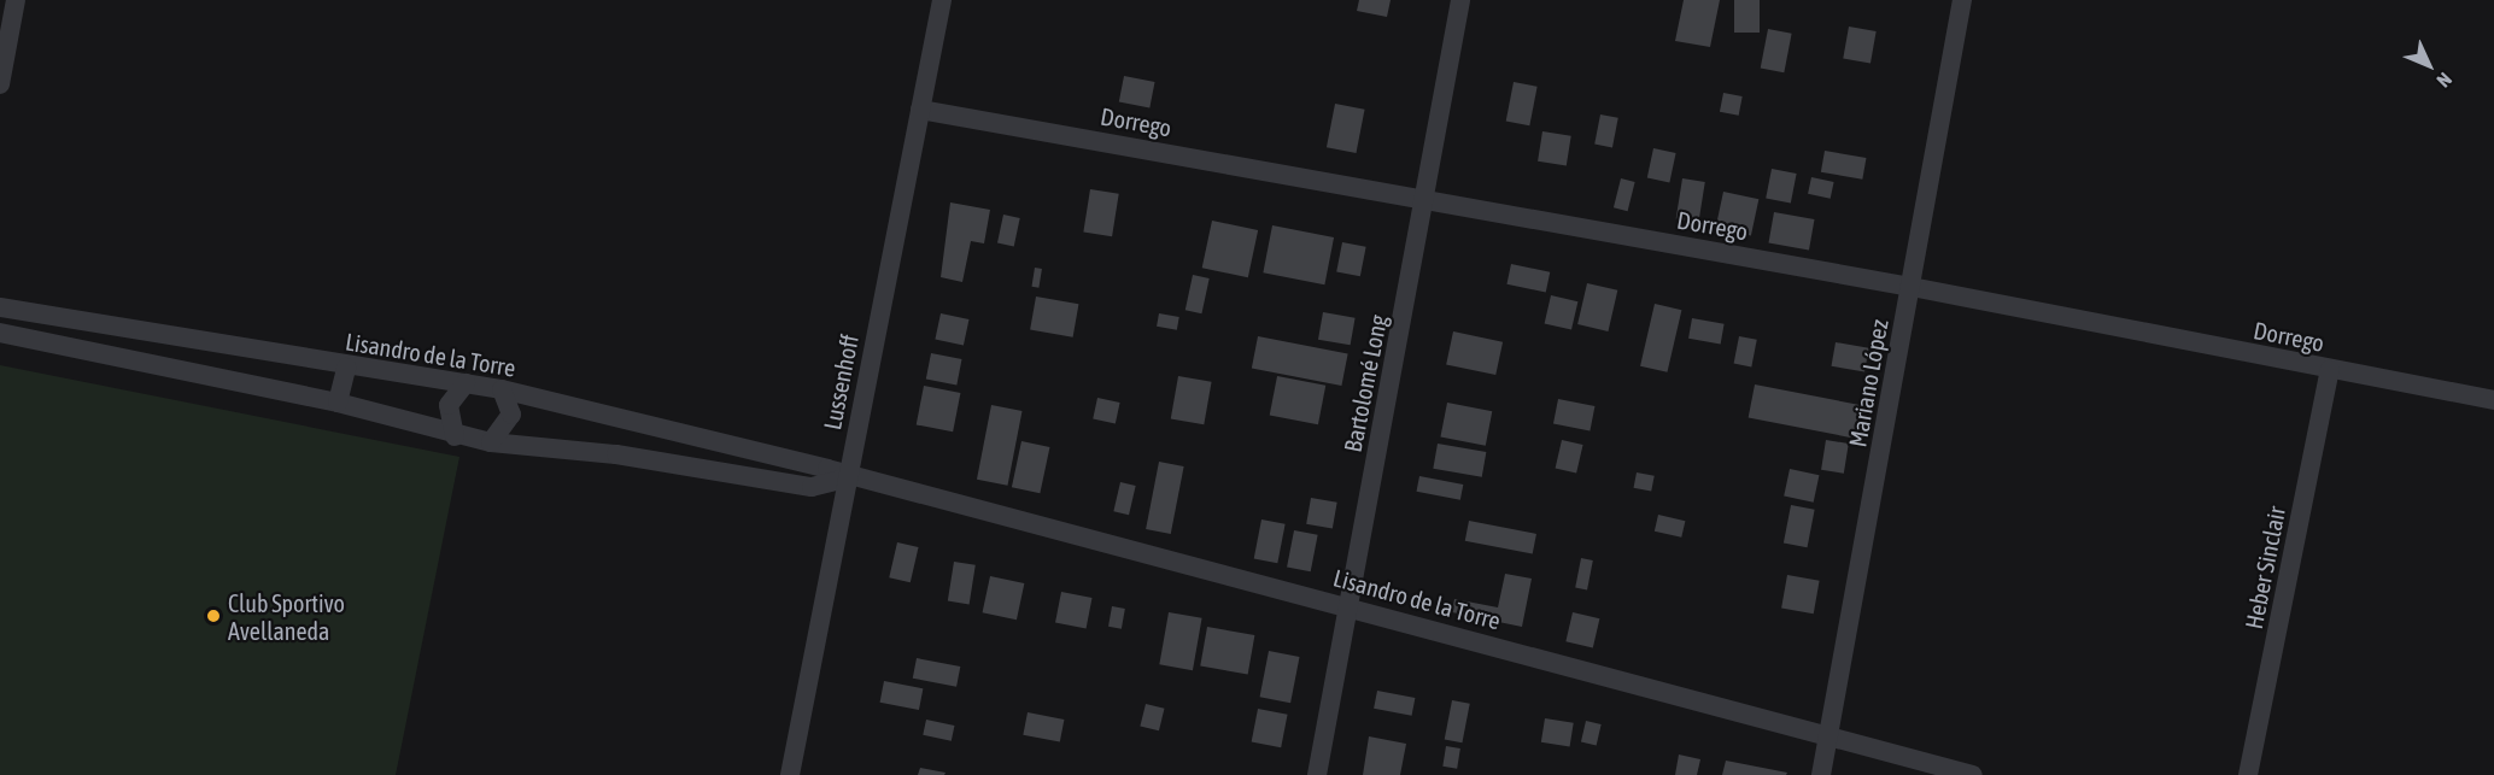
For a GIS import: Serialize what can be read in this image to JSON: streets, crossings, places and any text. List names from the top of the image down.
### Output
{
  "streets": {
    "street": [
      "Dorrego",
      "Lisandro de la Torre",
      "Lussenhoff",
      "Bartolomé Long",
      "Mariano López",
      "Heber Sinclair"
    ]
  },
  "crossings": [
    ["Dorrego", "Lussenhoff"],
    ["Dorrego", "Bartolomé Long"],
    ["Dorrego", "Mariano López"],
    ["Dorrego", "Heber Sinclair"],
    ["Lisandro de la Torre", "Lussenhoff"],
    ["Lisandro de la Torre", "Bartolomé Long"],
    ["Lisandro de la Torre", "Mariano López"]
  ],
  "places": ["Club Sportivo Avellaneda"],
  "north": "bottom right"
}
